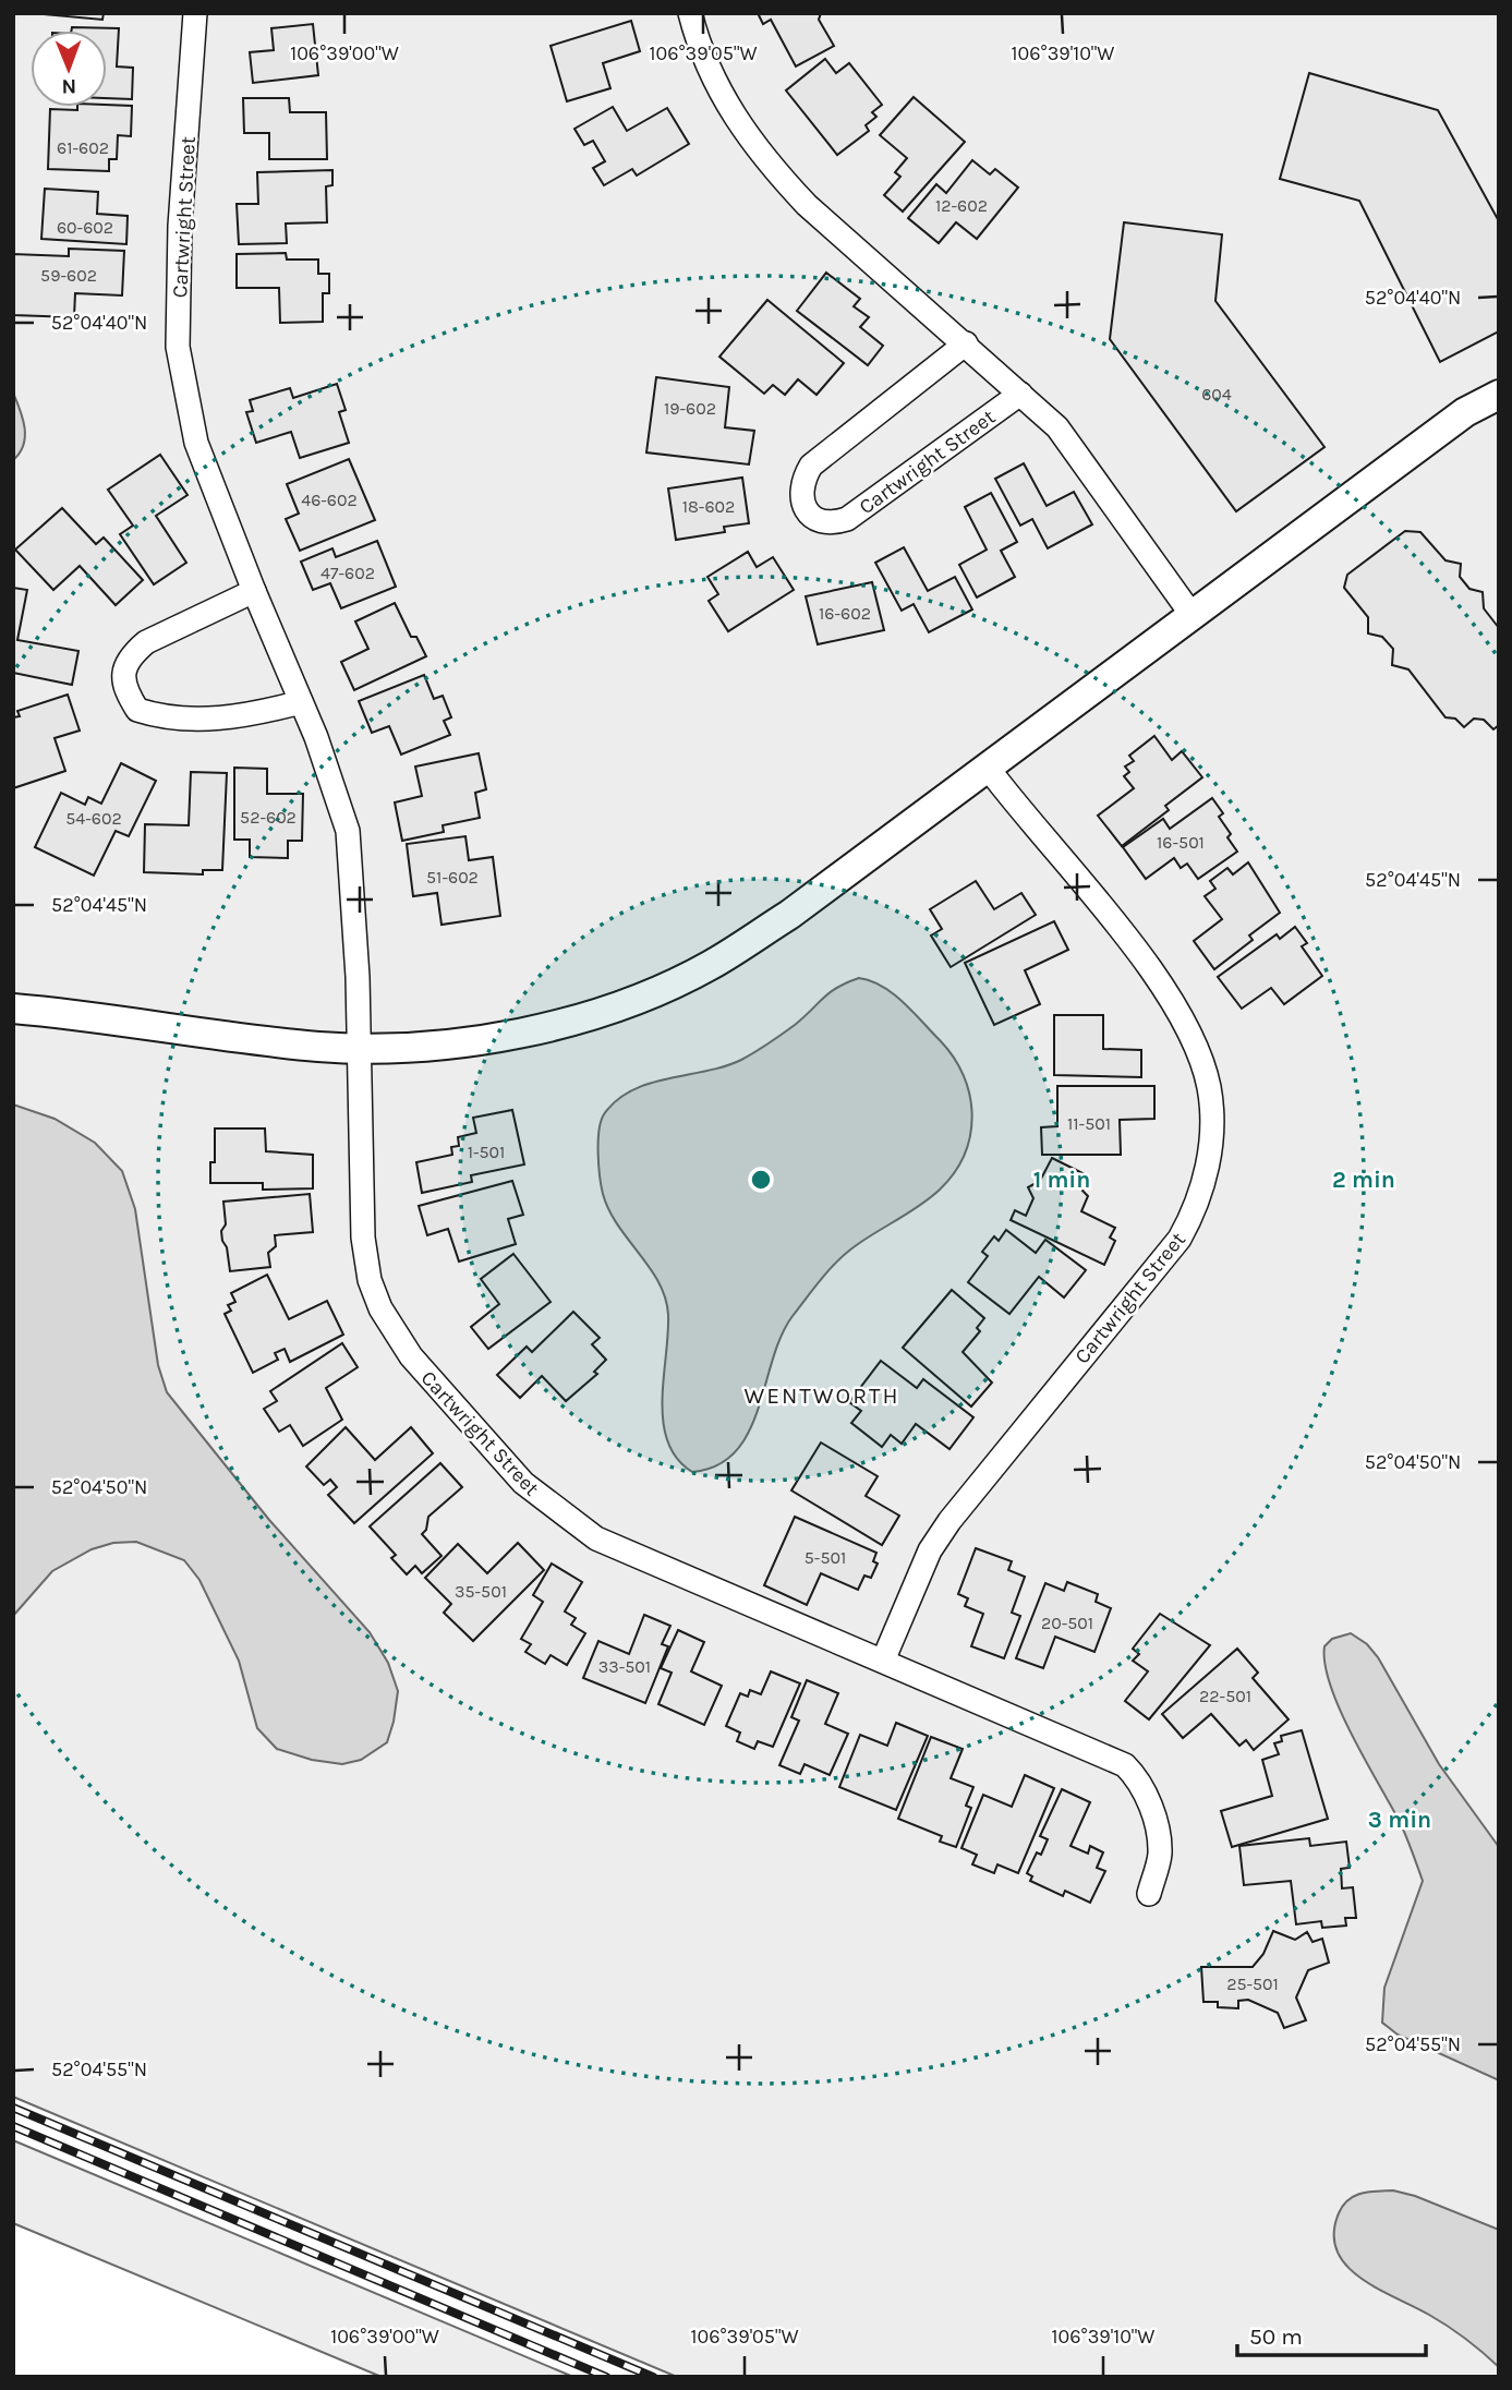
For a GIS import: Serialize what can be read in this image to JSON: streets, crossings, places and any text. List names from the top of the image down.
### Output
{
  "streets": {
    "street": ["Cartwright Street"]
  },
  "districts": ["WENTWORTH"],
  "house_numbers": [
    "61-602",
    "12-602",
    "60-602",
    "59-602",
    "604",
    "19-602",
    "46-602",
    "18-602",
    "47-602",
    "16-602",
    "52-602",
    "54-602",
    "16-501",
    "51-602",
    "11-501",
    "1-501",
    "5-501",
    "35-501",
    "20-501",
    "33-501",
    "22-501",
    "25-501"
  ],
  "scale_bar": "50 m",
  "north": "bottom",
  "coordinates": [
    "106°39'00\"W",
    "106°39'05\"W",
    "106°39'10\"W",
    "52°04'40\"N",
    "52°04'45\"N",
    "52°04'50\"N",
    "52°04'55\"N"
  ],
  "rings": ["1 min", "2 min", "3 min"]
}
